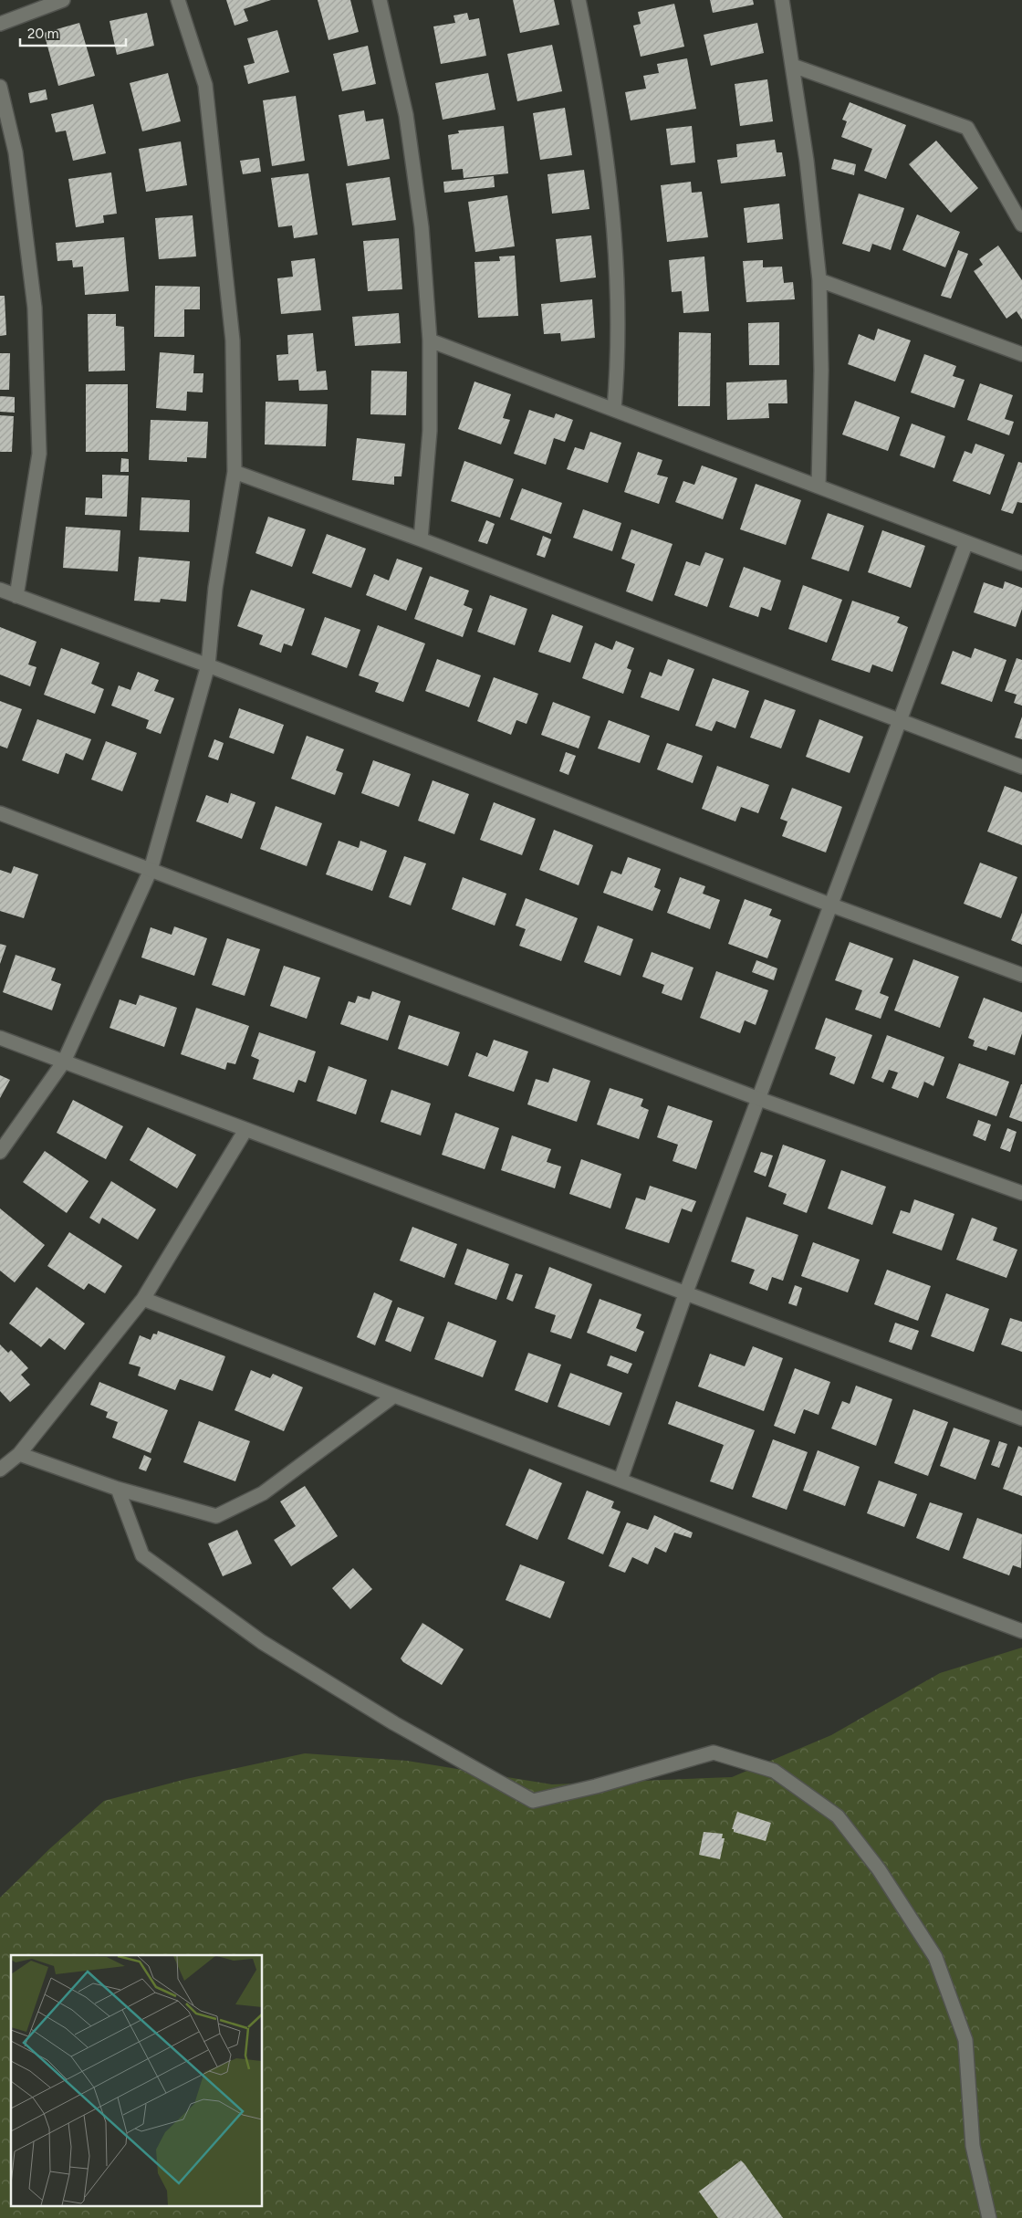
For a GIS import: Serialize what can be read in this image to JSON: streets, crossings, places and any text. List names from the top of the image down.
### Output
{
  "scale_bar": "20 m"
}
